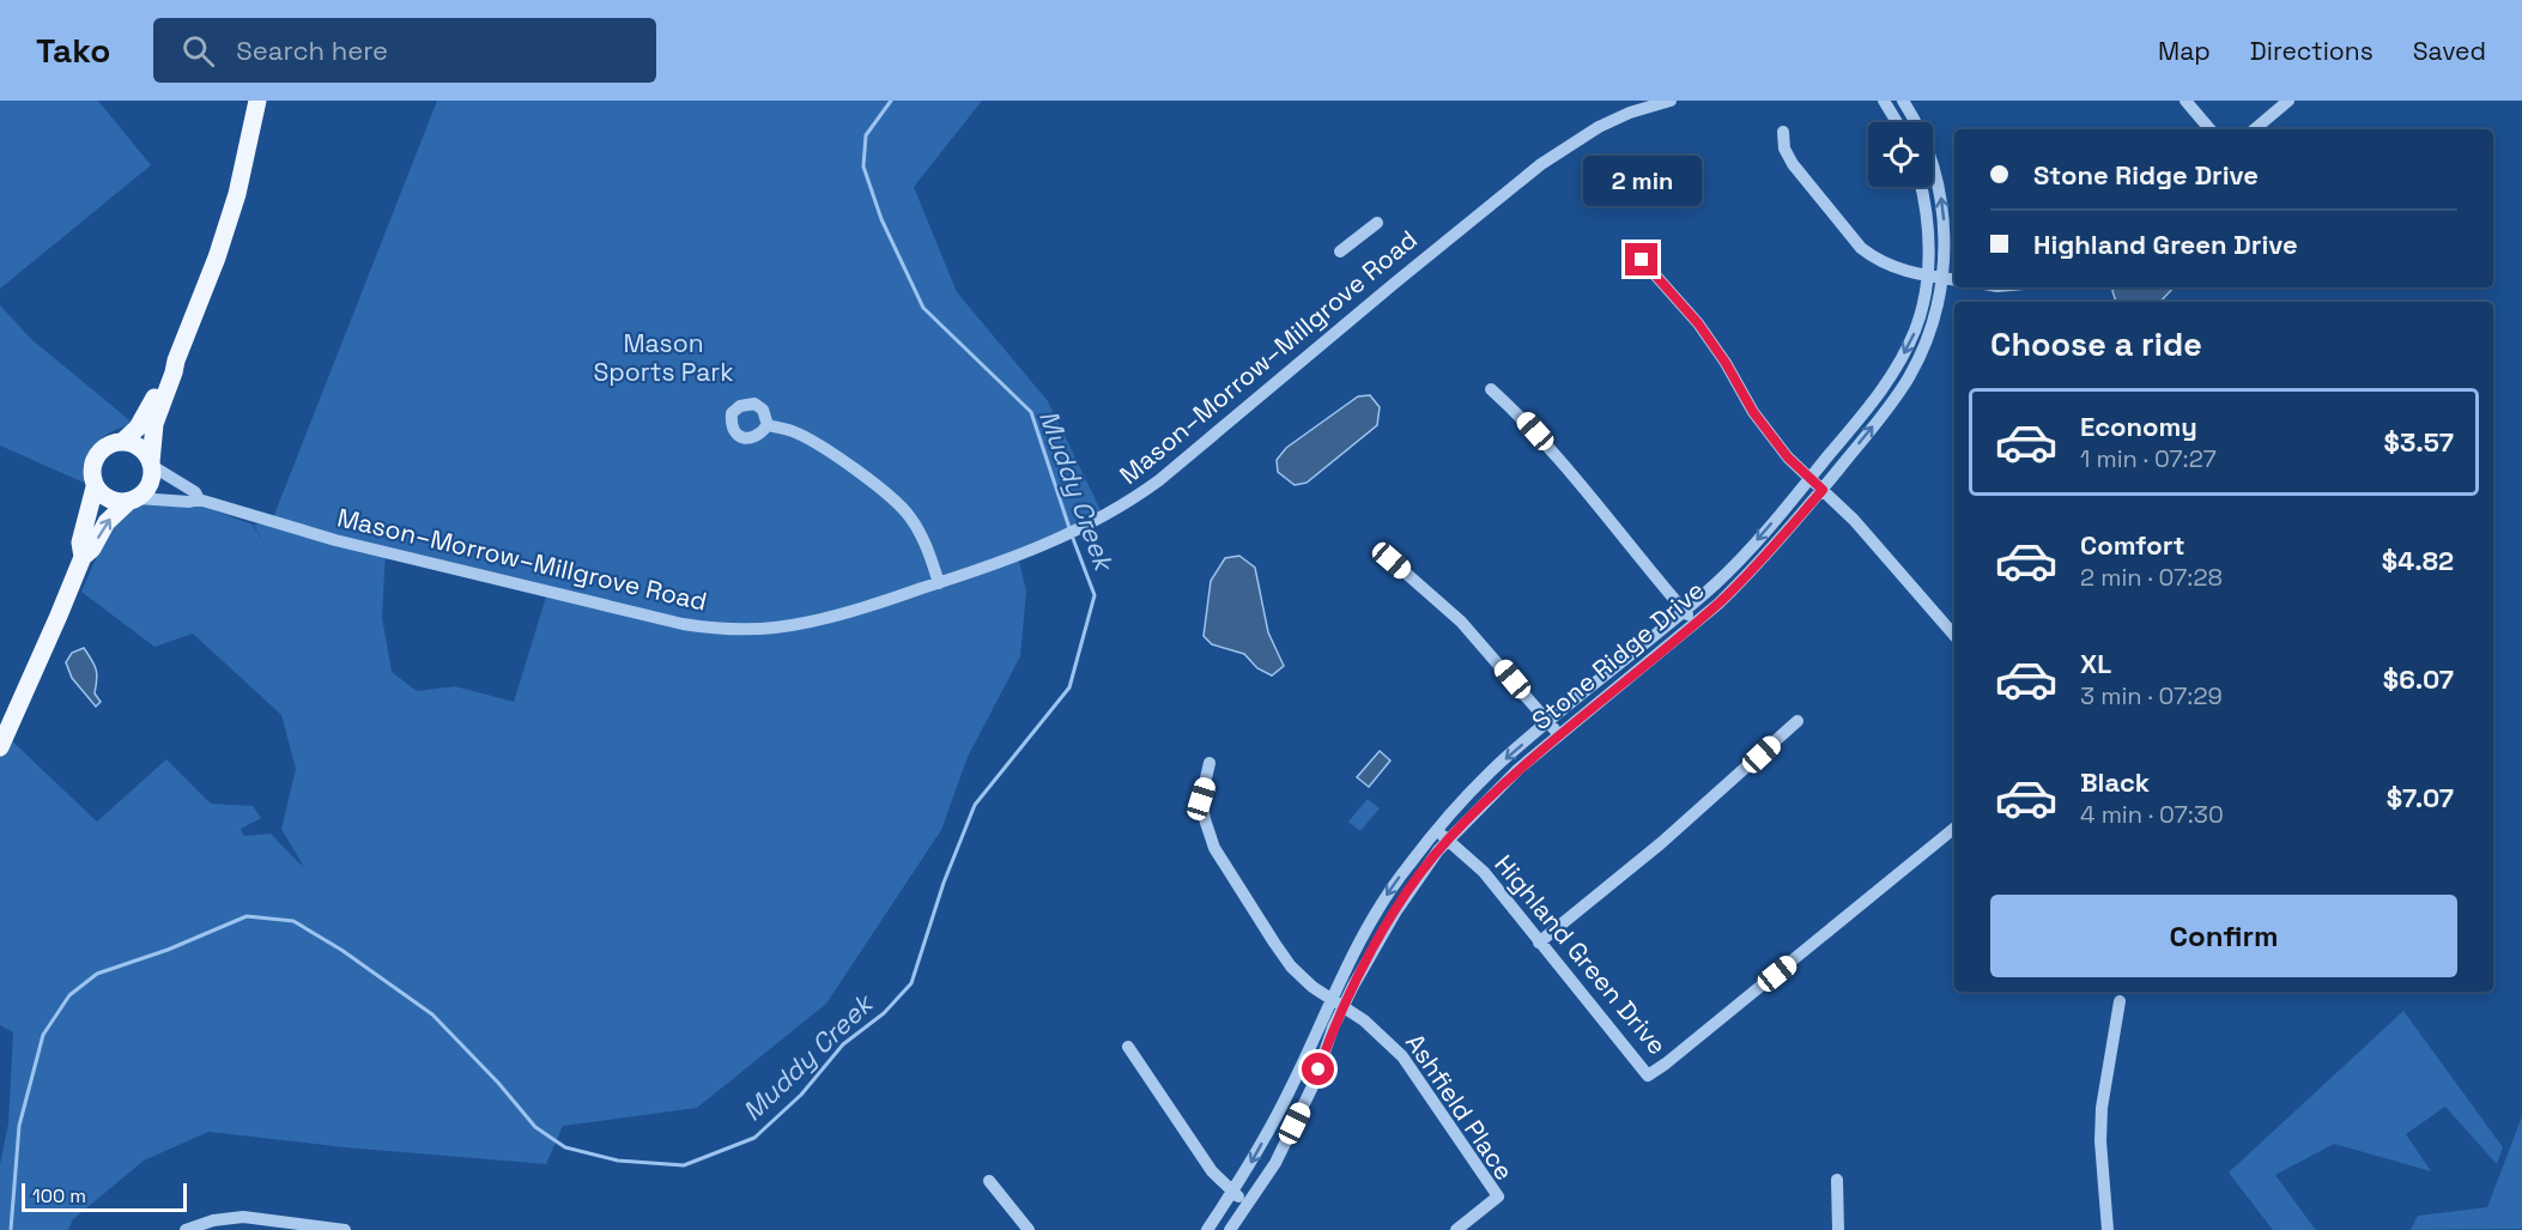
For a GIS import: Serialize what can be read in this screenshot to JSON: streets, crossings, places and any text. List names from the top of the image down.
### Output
{
  "streets": {
    "street": [
      "Mason–Morrow–Millgrove Road",
      "Stone Ridge Drive",
      "Highland Green Drive",
      "Ashfield Place"
    ]
  },
  "crossings": [
    ["Stone Ridge Drive", "Highland Green Drive"],
    ["Stone Ridge Drive", "Ashfield Place"]
  ],
  "water": ["Muddy Creek"],
  "parks": ["Mason Sports Park"],
  "scale_bar": "100 m",
  "page": {
    "header": "Tako",
    "search": "Search here",
    "nav": ["Map", "Directions", "Saved"],
    "banner": ["Stone Ridge Drive", "Highland Green Drive"],
    "bubble": "2 min",
    "heading": "Choose a ride",
    "list": [
      {
        "name": "Economy",
        "note": "1 min · 07:27",
        "value": "$3.57"
      },
      {
        "name": "Comfort",
        "note": "2 min · 07:28",
        "value": "$4.82"
      },
      {
        "name": "XL",
        "note": "3 min · 07:29",
        "value": "$6.07"
      },
      {
        "name": "Black",
        "note": "4 min · 07:30",
        "value": "$7.07"
      }
    ],
    "buttons": "Confirm",
    "scale": "100 m"
  }
}
